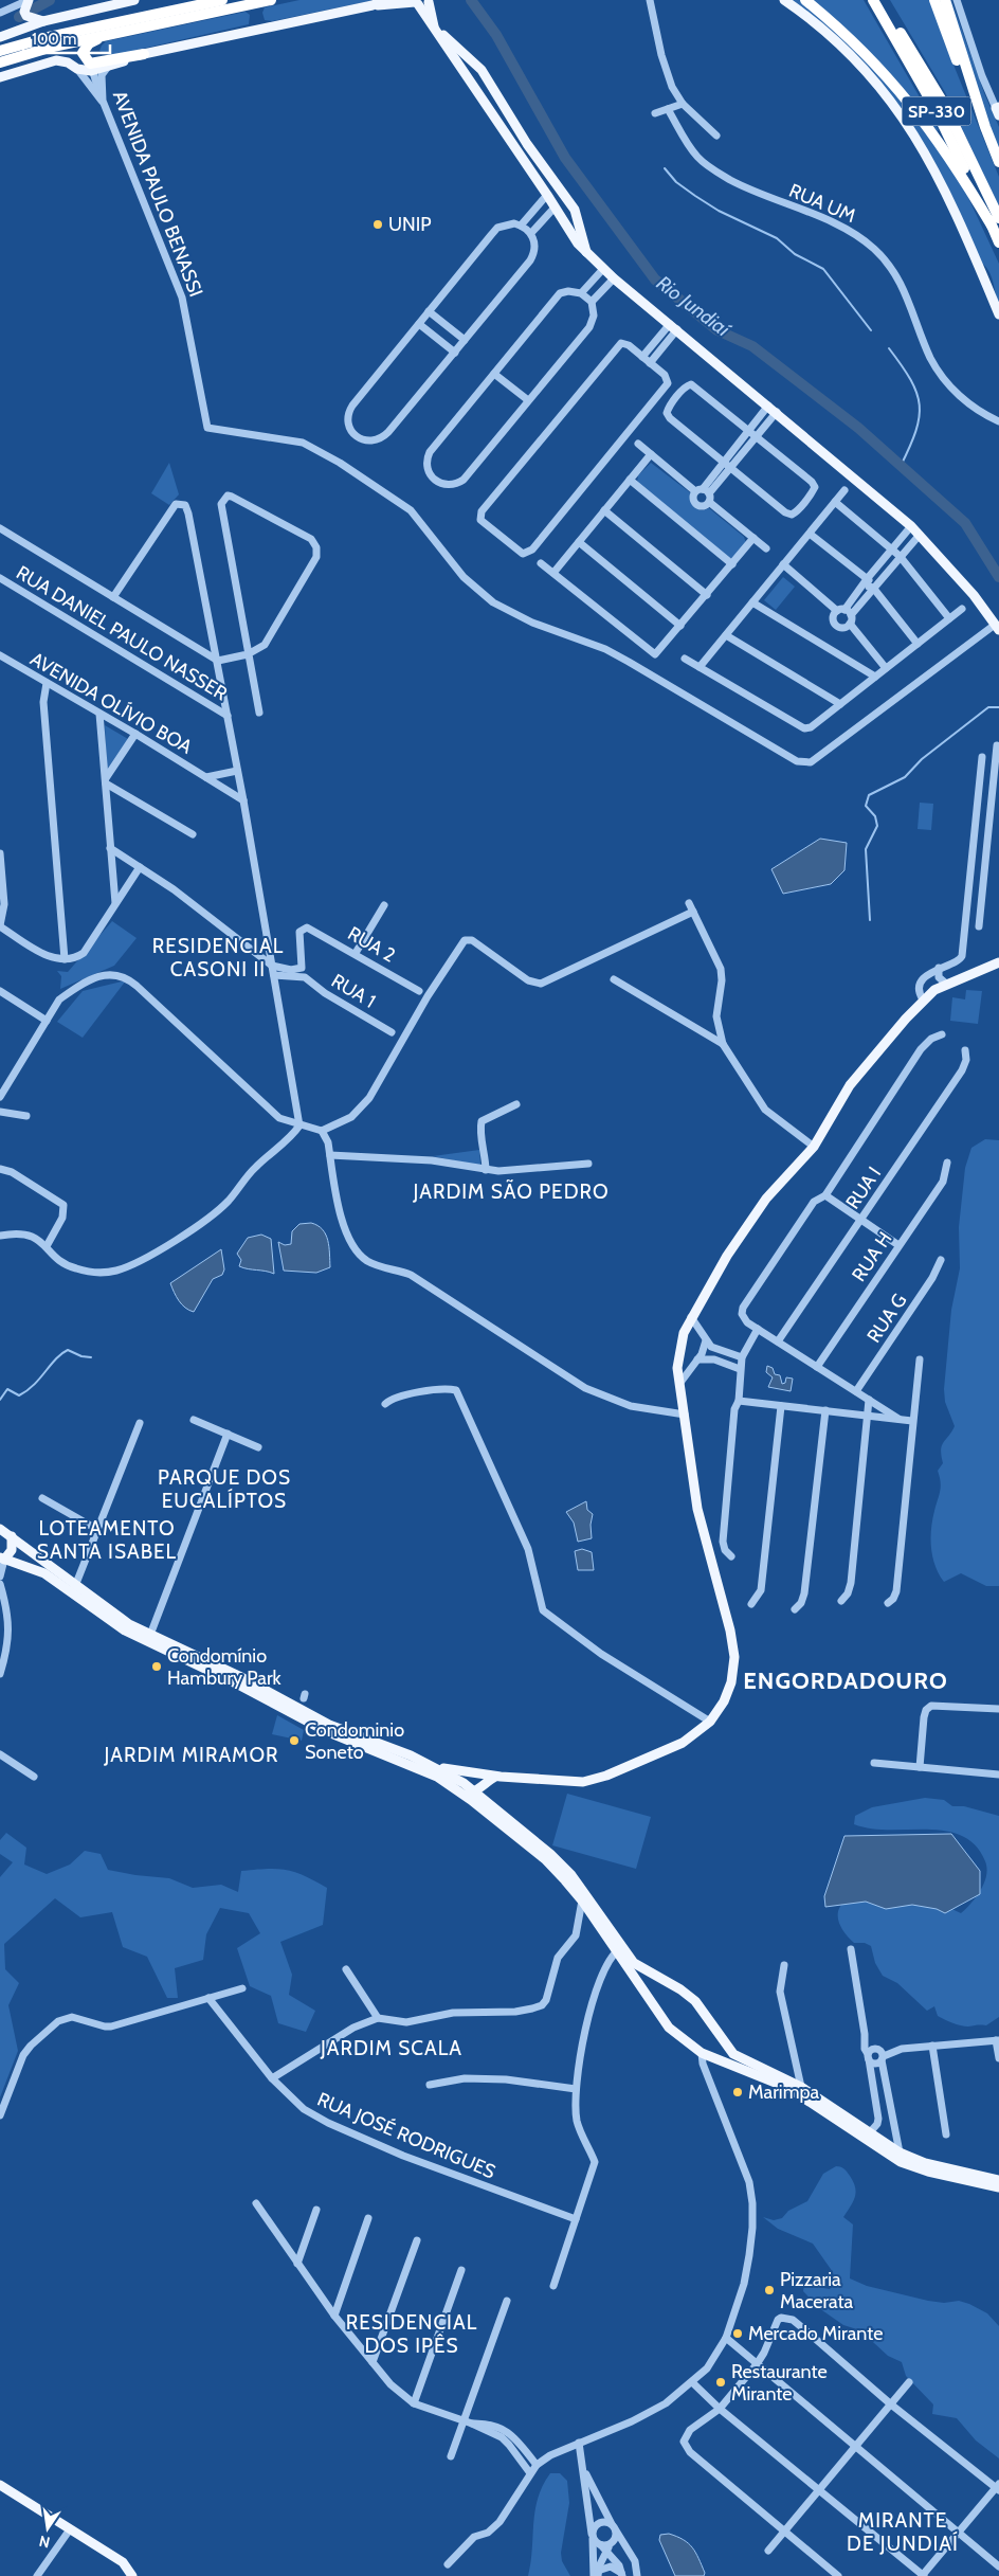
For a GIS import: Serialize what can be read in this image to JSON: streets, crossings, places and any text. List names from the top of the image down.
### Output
{
  "streets": {
    "highway": ["SP-330"],
    "street": [
      "AVENIDA PAULO BENASSI",
      "RUA UM",
      "RUA DANIEL PAULO NASSER",
      "AVENIDA OLÍVIO BOA",
      "RUA 2",
      "RUA 1",
      "RUA I",
      "RUA H",
      "RUA G",
      "RUA JOSÉ RODRIGUES"
    ]
  },
  "crossings": [
    ["RUA 2", "RUA 1"]
  ],
  "districts": [
    "RESIDENCIAL CASONI II",
    "JARDIM SÃO PEDRO",
    "PARQUE DOS EUCALÍPTOS",
    "LOTEAMENTO SANTA ISABEL",
    "ENGORDADOURO",
    "JARDIM MIRAMOR",
    "JARDIM SCALA",
    "RESIDENCIAL DOS IPÊS",
    "MIRANTE DE JUNDIAÍ"
  ],
  "water": ["Rio Jundiaí"],
  "places": [
    "UNIP",
    "Condomínio Hambury Park",
    "Condominio Soneto",
    "Marimpa",
    "Pizzaria Macerata",
    "Mercado Mirante",
    "Restaurante Mirante"
  ],
  "scale_bar": "100 m",
  "north": "bottom"
}
